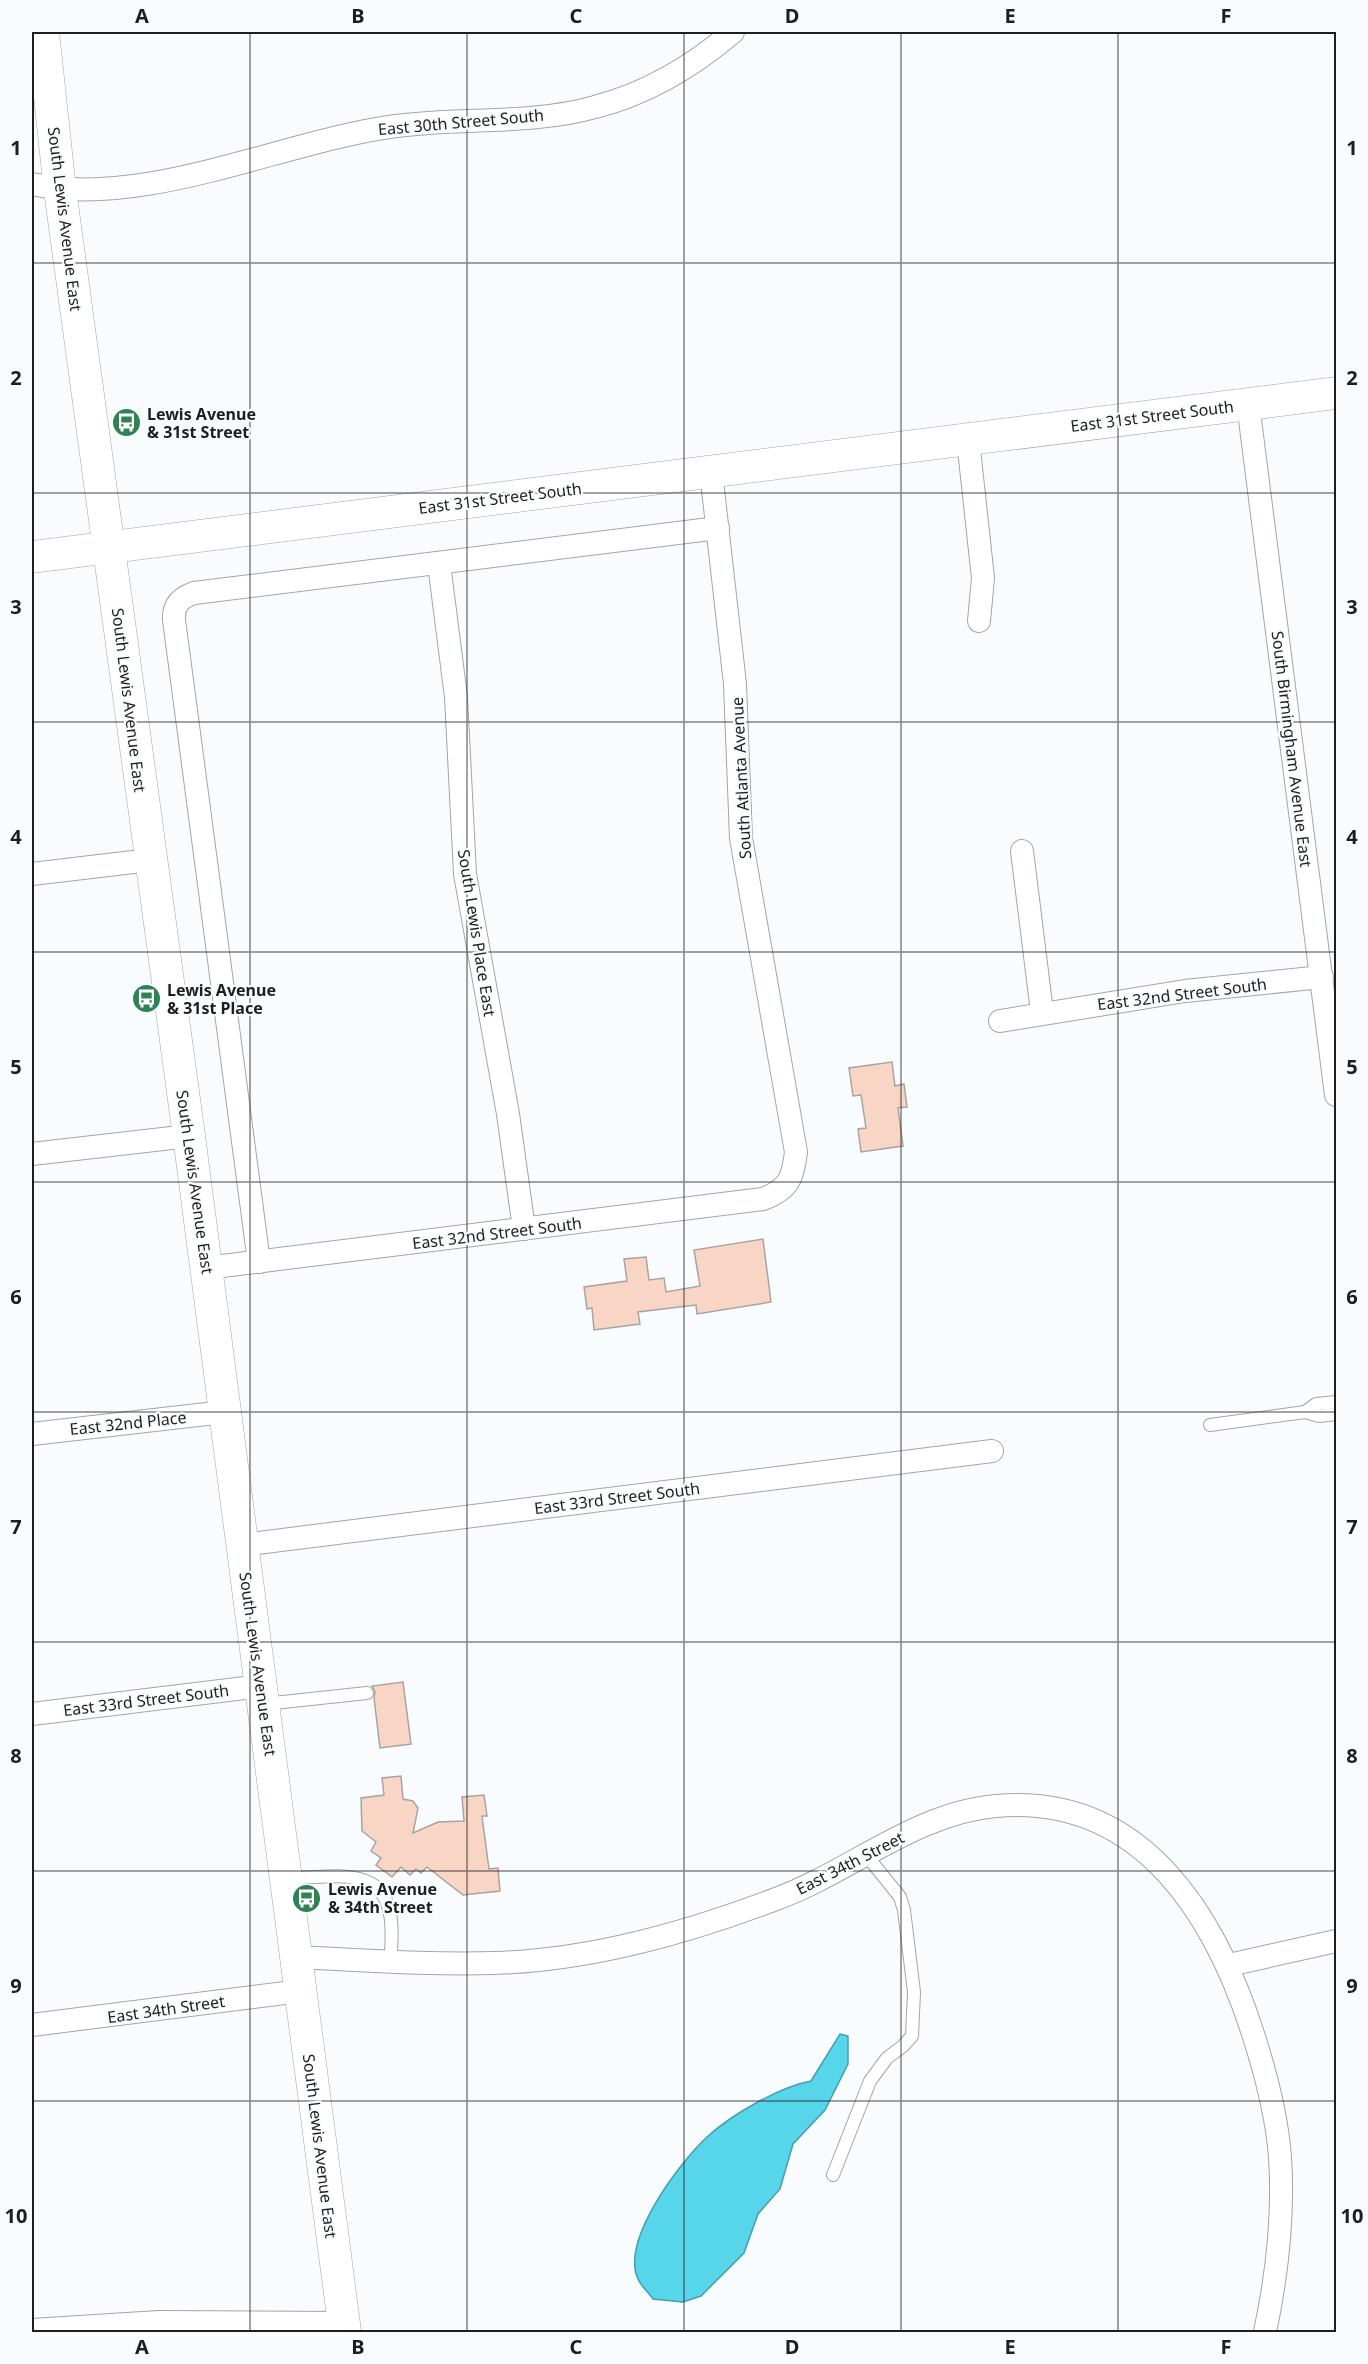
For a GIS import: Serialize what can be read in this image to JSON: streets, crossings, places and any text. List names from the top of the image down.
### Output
{
  "streets": {
    "main road": ["South Lewis Avenue East", "East 31st Street South"],
    "street": [
      "East 30th Street South",
      "South Birmingham Avenue East",
      "South Atlanta Avenue",
      "South Lewis Place East",
      "East 32nd Street South",
      "East 32nd Place",
      "East 33rd Street South",
      "East 34th Street"
    ]
  },
  "crossings": [
    ["East 30th Street South", "South Lewis Avenue East"],
    ["South Lewis Avenue East", "East 31st Street South"],
    ["South Lewis Avenue East", "East 32nd Street South"],
    ["South Lewis Avenue East", "East 32nd Place"],
    ["South Lewis Avenue East", "East 33rd Street South"],
    ["South Lewis Avenue East", "East 34th Street"],
    ["East 31st Street South", "South Birmingham Avenue East"],
    ["East 31st Street South", "South Atlanta Avenue"],
    ["South Birmingham Avenue East", "East 32nd Street South"],
    ["South Atlanta Avenue", "East 32nd Street South"],
    ["South Lewis Place East", "East 32nd Street South"]
  ],
  "places": {
    "bus stop": ["Lewis Avenue & 31st Street", "Lewis Avenue & 31st Place", "Lewis Avenue & 34th Street"]
  },
  "grid": {
    "columns": [
      "A",
      "B",
      "C",
      "D",
      "E",
      "F"
    ],
    "rows": [
      "1",
      "2",
      "3",
      "4",
      "5",
      "6",
      "7",
      "8",
      "9",
      "10"
    ]
  }
}
